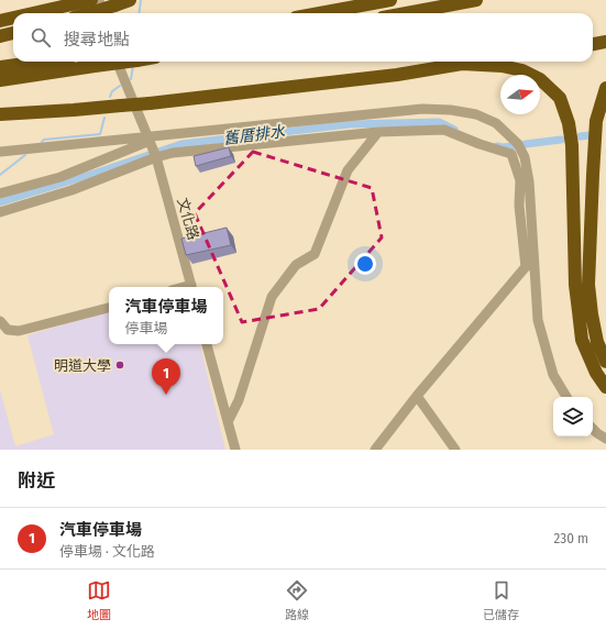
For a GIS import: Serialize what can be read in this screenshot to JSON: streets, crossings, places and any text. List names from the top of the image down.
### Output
{
  "streets": {
    "street": ["文化路"]
  },
  "water": ["舊厝排水"],
  "places": ["明道大學"],
  "north": "right",
  "page": {
    "search": "搜尋地點",
    "popup": ["汽車停車場", "停車場"],
    "pins": "1",
    "heading": "附近",
    "list": [
      {
        "mark": "1",
        "name": "汽車停車場",
        "note": "停車場 · 文化路",
        "value": "230 m"
      }
    ],
    "nav": ["地圖", "路線", "已儲存"]
  }
}
